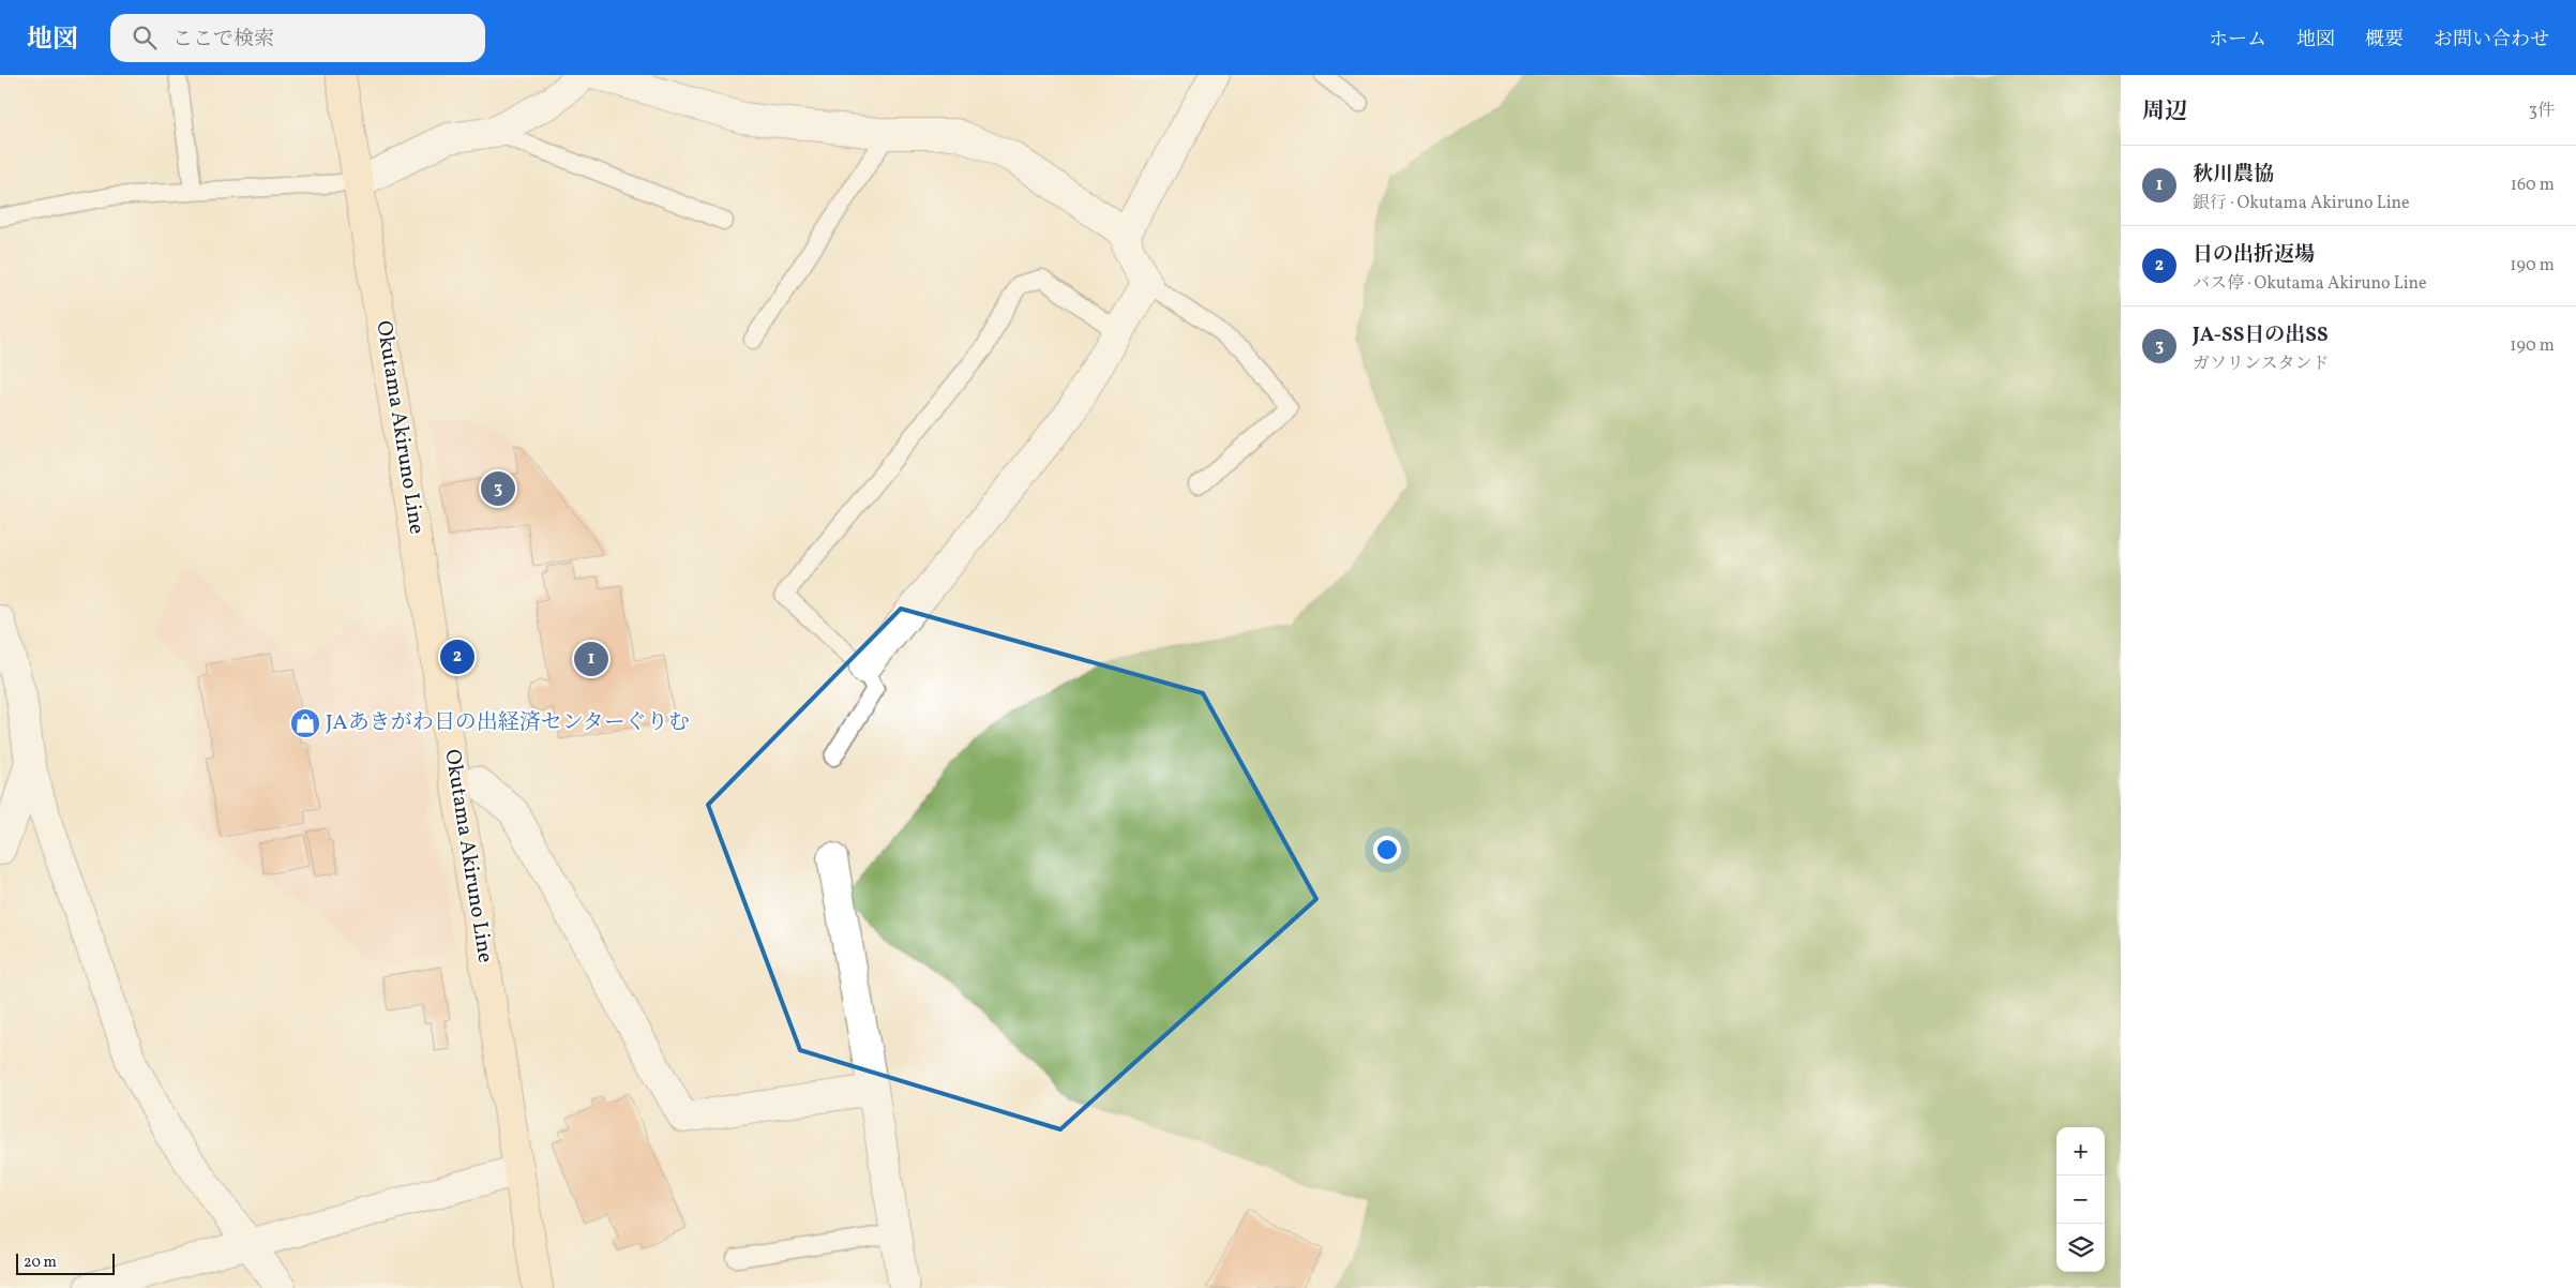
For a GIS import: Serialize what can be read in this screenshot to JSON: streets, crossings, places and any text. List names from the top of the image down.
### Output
{
  "streets": {
    "main road": ["Okutama Akiruno Line"]
  },
  "places": {
    "shop": ["JAあきがわ日の出経済センターぐりむ"]
  },
  "scale_bar": "20 m",
  "page": {
    "header": "地図",
    "search": "ここで検索",
    "nav": [
      "ホーム",
      "地図",
      "概要",
      "お問い合わせ"
    ],
    "heading": ["周辺", "3件"],
    "list": [
      {
        "mark": "1",
        "name": "秋川農協",
        "note": "銀行 · Okutama Akiruno Line",
        "value": "160 m"
      },
      {
        "mark": "2",
        "name": "日の出折返場",
        "note": "バス停 · Okutama Akiruno Line",
        "value": "190 m"
      },
      {
        "mark": "3",
        "name": "JA-SS日の出SS",
        "note": "ガソリンスタンド",
        "value": "190 m"
      }
    ],
    "pins": ["3", "2", "1"],
    "map_buttons": ["+", "−"],
    "scale": "20 m"
  }
}
